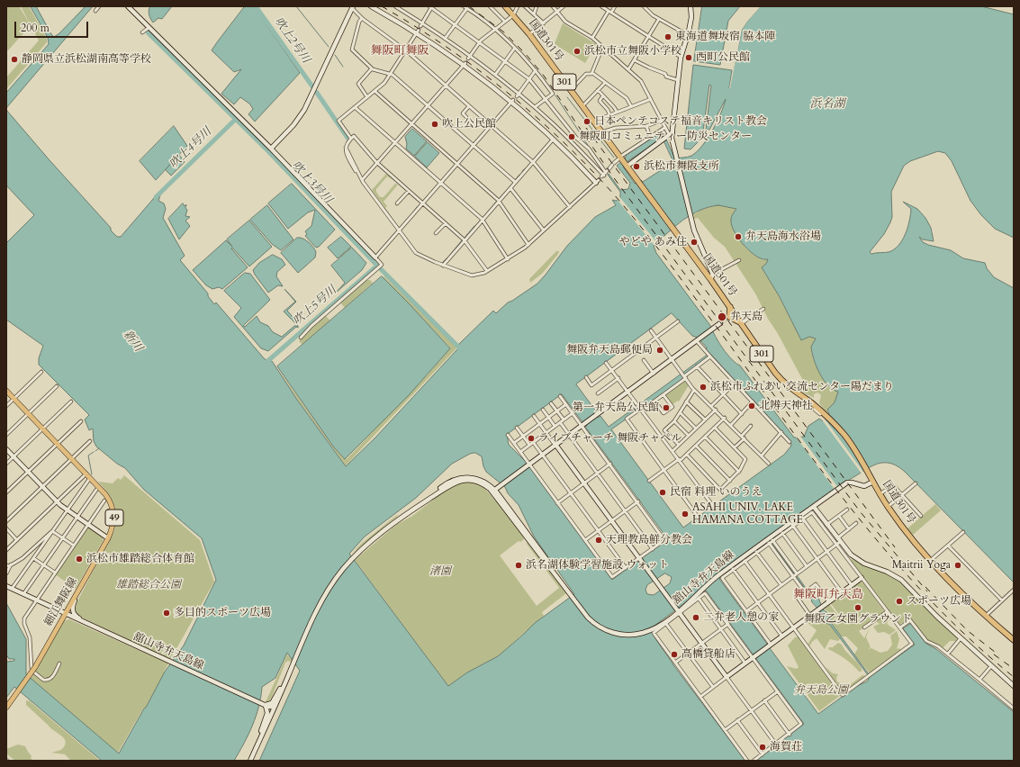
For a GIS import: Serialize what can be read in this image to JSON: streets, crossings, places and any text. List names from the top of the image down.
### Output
{
  "streets": {
    "highway": ["国道301号", "301"],
    "main road": ["49", "細江舞阪線"],
    "street": ["舘山寺弁天島線"]
  },
  "crossings": [
    ["国道301号", "舘山寺弁天島線"],
    ["舘山寺弁天島線", "細江舞阪線"]
  ],
  "districts": ["舞阪町舞阪", "舞阪町弁天島"],
  "water": [
    "吹上2号川",
    "浜名湖",
    "吹上4号川",
    "吹上3号川",
    "吹上5号川",
    "新川"
  ],
  "parks": ["渚園", "雄踏総合公園", "弁天島公園"],
  "places": [
    "東海道舞坂宿 脇本陣",
    "浜松市立舞阪小学校",
    "西町公民館",
    "静岡県立浜松湖南高等学校",
    "日本ペンテコステ福音キリスト教会",
    "吹上公民館",
    "舞阪町コミュニティー防災センター",
    "浜松市舞阪支所",
    "弁天島海水浴場",
    "やどや あみ住",
    "弁天島",
    "舞阪弁天島郵便局",
    "浜松市ふれあい交流センター陽だまり",
    "北辨天神社",
    "第一弁天島公民館",
    "ライブチャーチ 舞阪チャペル",
    "民宿 料理 いのうえ",
    "ASAHI UNIV. LAKE HAMANA COTTAGE",
    "天理教島鮮分教会",
    "浜松市雄踏総合体育館",
    "浜名湖体験学習施設 ウォット",
    "Maitrii Yoga",
    "スポーツ広場",
    "舞阪乙女園グラウンド",
    "多目的スポーツ広場",
    "二弁老人憩の家",
    "高橋貸船店",
    "海賀荘"
  ],
  "scale_bar": "200 m"
}
